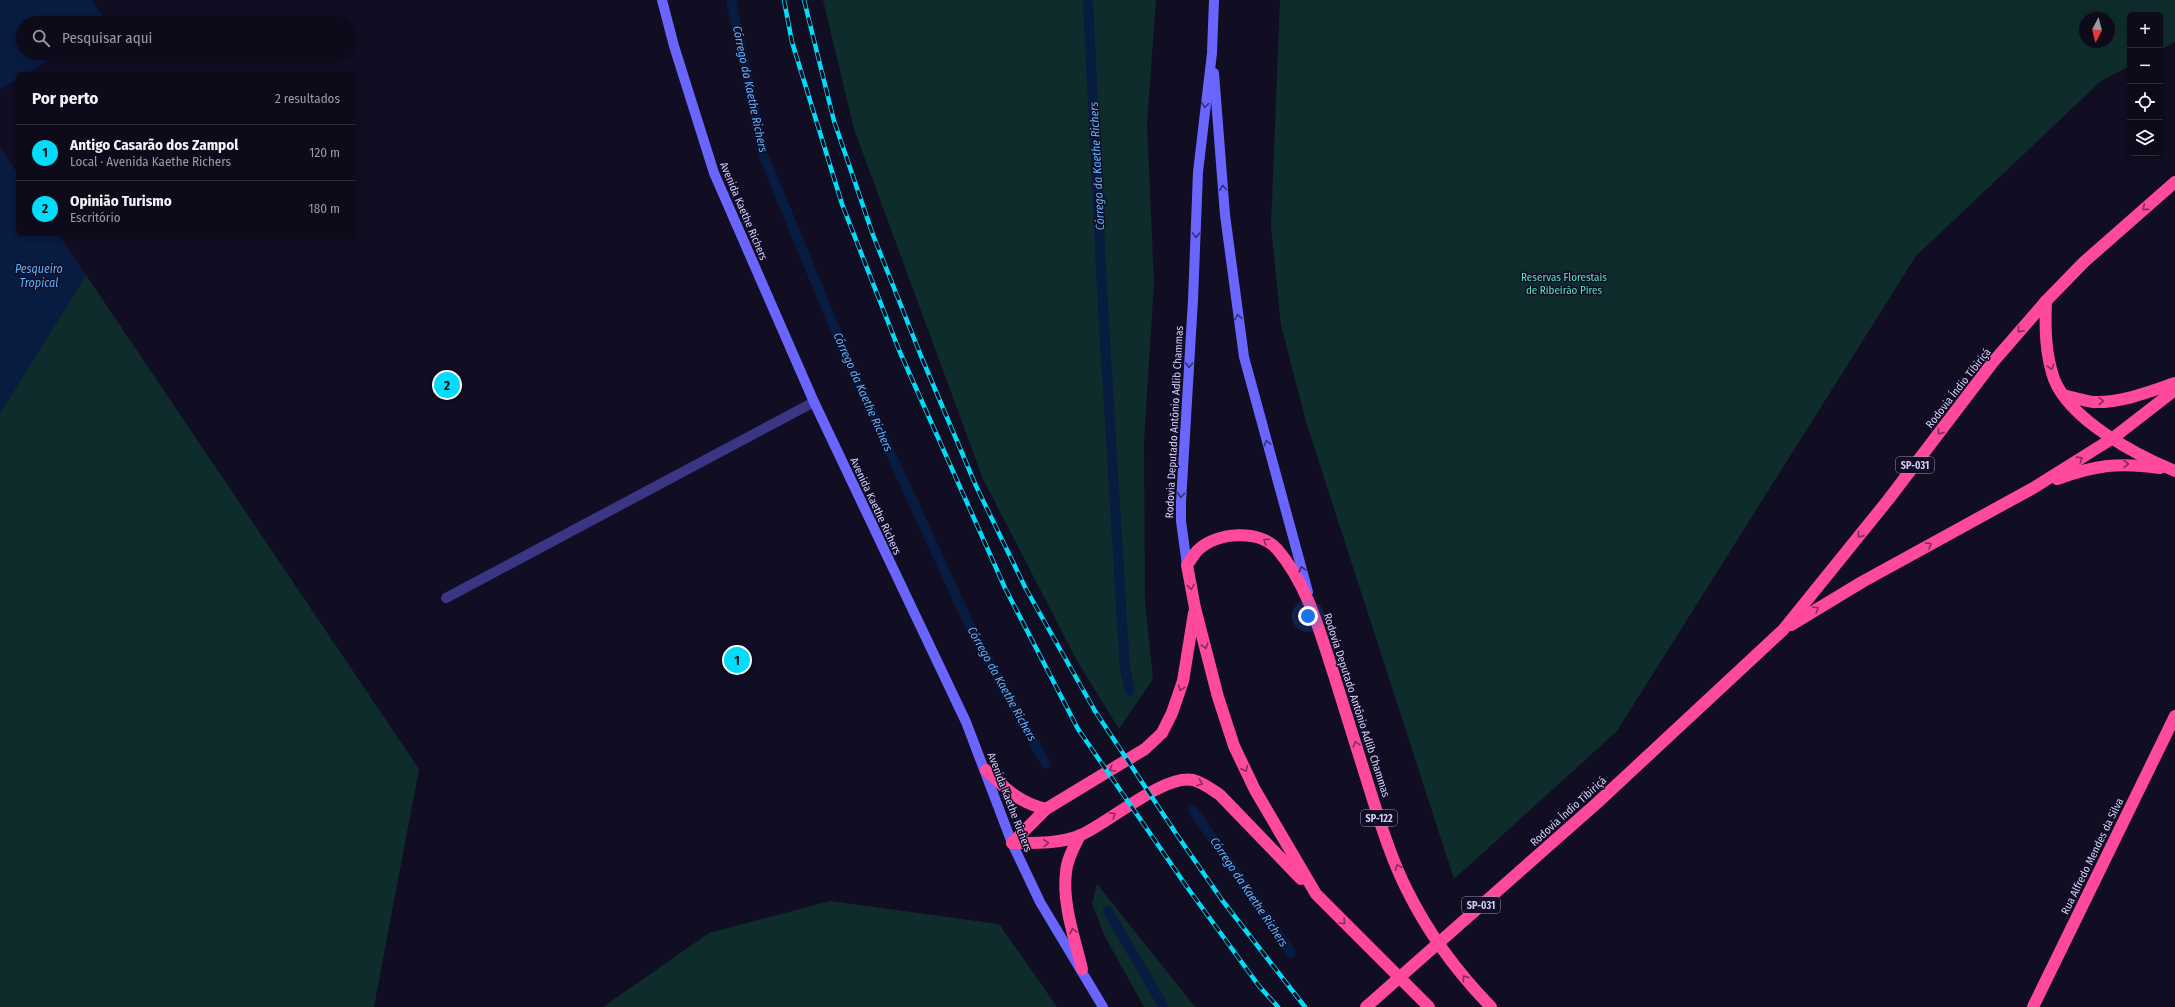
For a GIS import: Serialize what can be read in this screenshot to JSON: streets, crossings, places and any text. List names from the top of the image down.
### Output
{
  "streets": {
    "highway": [
      "Rodovia Índio Tibiriçá",
      "Rodovia Deputado Antônio Adlib Chammas",
      "SP-031",
      "SP-122",
      "Rua Alfredo Mendes da Silva"
    ],
    "main road": ["Avenida Kaethe Richers"]
  },
  "water": ["Córrego da Kaethe Richers", "Pesqueiro Tropical"],
  "parks": ["Reservas Florestais de Ribeirão Pires"],
  "north": "bottom",
  "page": {
    "map_buttons": ["+", "−"],
    "search": "Pesquisar aqui",
    "heading": ["Por perto", "2 resultados"],
    "list": [
      {
        "mark": "1",
        "name": "Antigo Casarão dos Zampol",
        "note": "Local · Avenida Kaethe Richers",
        "value": "120 m"
      },
      {
        "mark": "2",
        "name": "Opinião Turismo",
        "note": "Escritório",
        "value": "180 m"
      }
    ],
    "pins": ["2", "1"]
  }
}
